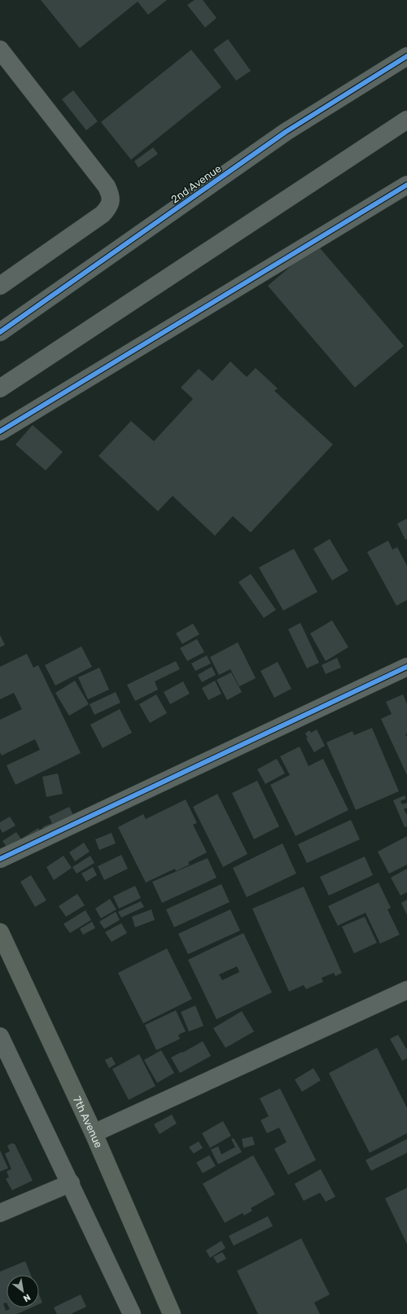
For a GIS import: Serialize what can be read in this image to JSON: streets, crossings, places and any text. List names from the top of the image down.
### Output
{
  "streets": {
    "main road": ["7th Avenue"],
    "street": ["2nd Avenue"]
  },
  "north": "bottom right"
}
